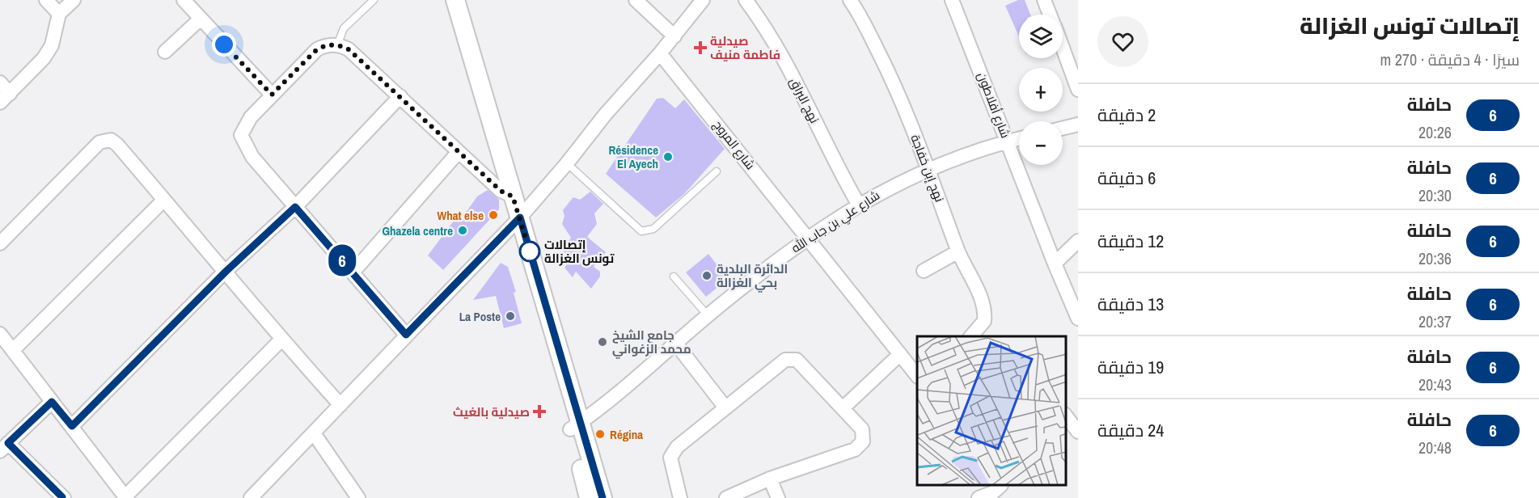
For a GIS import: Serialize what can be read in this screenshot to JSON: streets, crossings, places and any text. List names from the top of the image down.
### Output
{
  "streets": {
    "street": [
      "نهج البراق",
      "شارع أفلاطون",
      "شارع المروج",
      "نهج إبن خفاجة",
      "شارع علي بن جاب الله"
    ]
  },
  "crossings": [
    ["نهج البراق", "شارع علي بن جاب الله"],
    ["شارع أفلاطون", "شارع علي بن جاب الله"],
    ["شارع المروج", "شارع علي بن جاب الله"],
    ["نهج إبن خفاجة", "شارع علي بن جاب الله"]
  ],
  "places": {
    "health": ["صيدلية فاطمة منيف", "صيدلية بالغيث"],
    "other": [
      "Résidence El Ayech",
      "What else",
      "Ghazela centre",
      "إتصالات تونس الغزالة",
      "الدائرة البلدية بحي الغزالة",
      "La Poste",
      "جامع الشيخ محمد الزغواني",
      "Régina"
    ]
  },
  "lines": ["bus line 6"],
  "page": {
    "heading": ["إتصالات تونس الغزالة", "سيرًا · 4 دقيقة · 270 m"],
    "on_map": "6",
    "map_buttons": ["+", "−"],
    "list": [
      {
        "mark": "6",
        "name": "حافلة",
        "note": "20:26",
        "value": "2 دقيقة"
      },
      {
        "mark": "6",
        "name": "حافلة",
        "note": "20:30",
        "value": "6 دقيقة"
      },
      {
        "mark": "6",
        "name": "حافلة",
        "note": "20:36",
        "value": "12 دقيقة"
      },
      {
        "mark": "6",
        "name": "حافلة",
        "note": "20:37",
        "value": "13 دقيقة"
      },
      {
        "mark": "6",
        "name": "حافلة",
        "note": "20:43",
        "value": "19 دقيقة"
      },
      {
        "mark": "6",
        "name": "حافلة",
        "note": "20:48",
        "value": "24 دقيقة"
      }
    ]
  }
}
